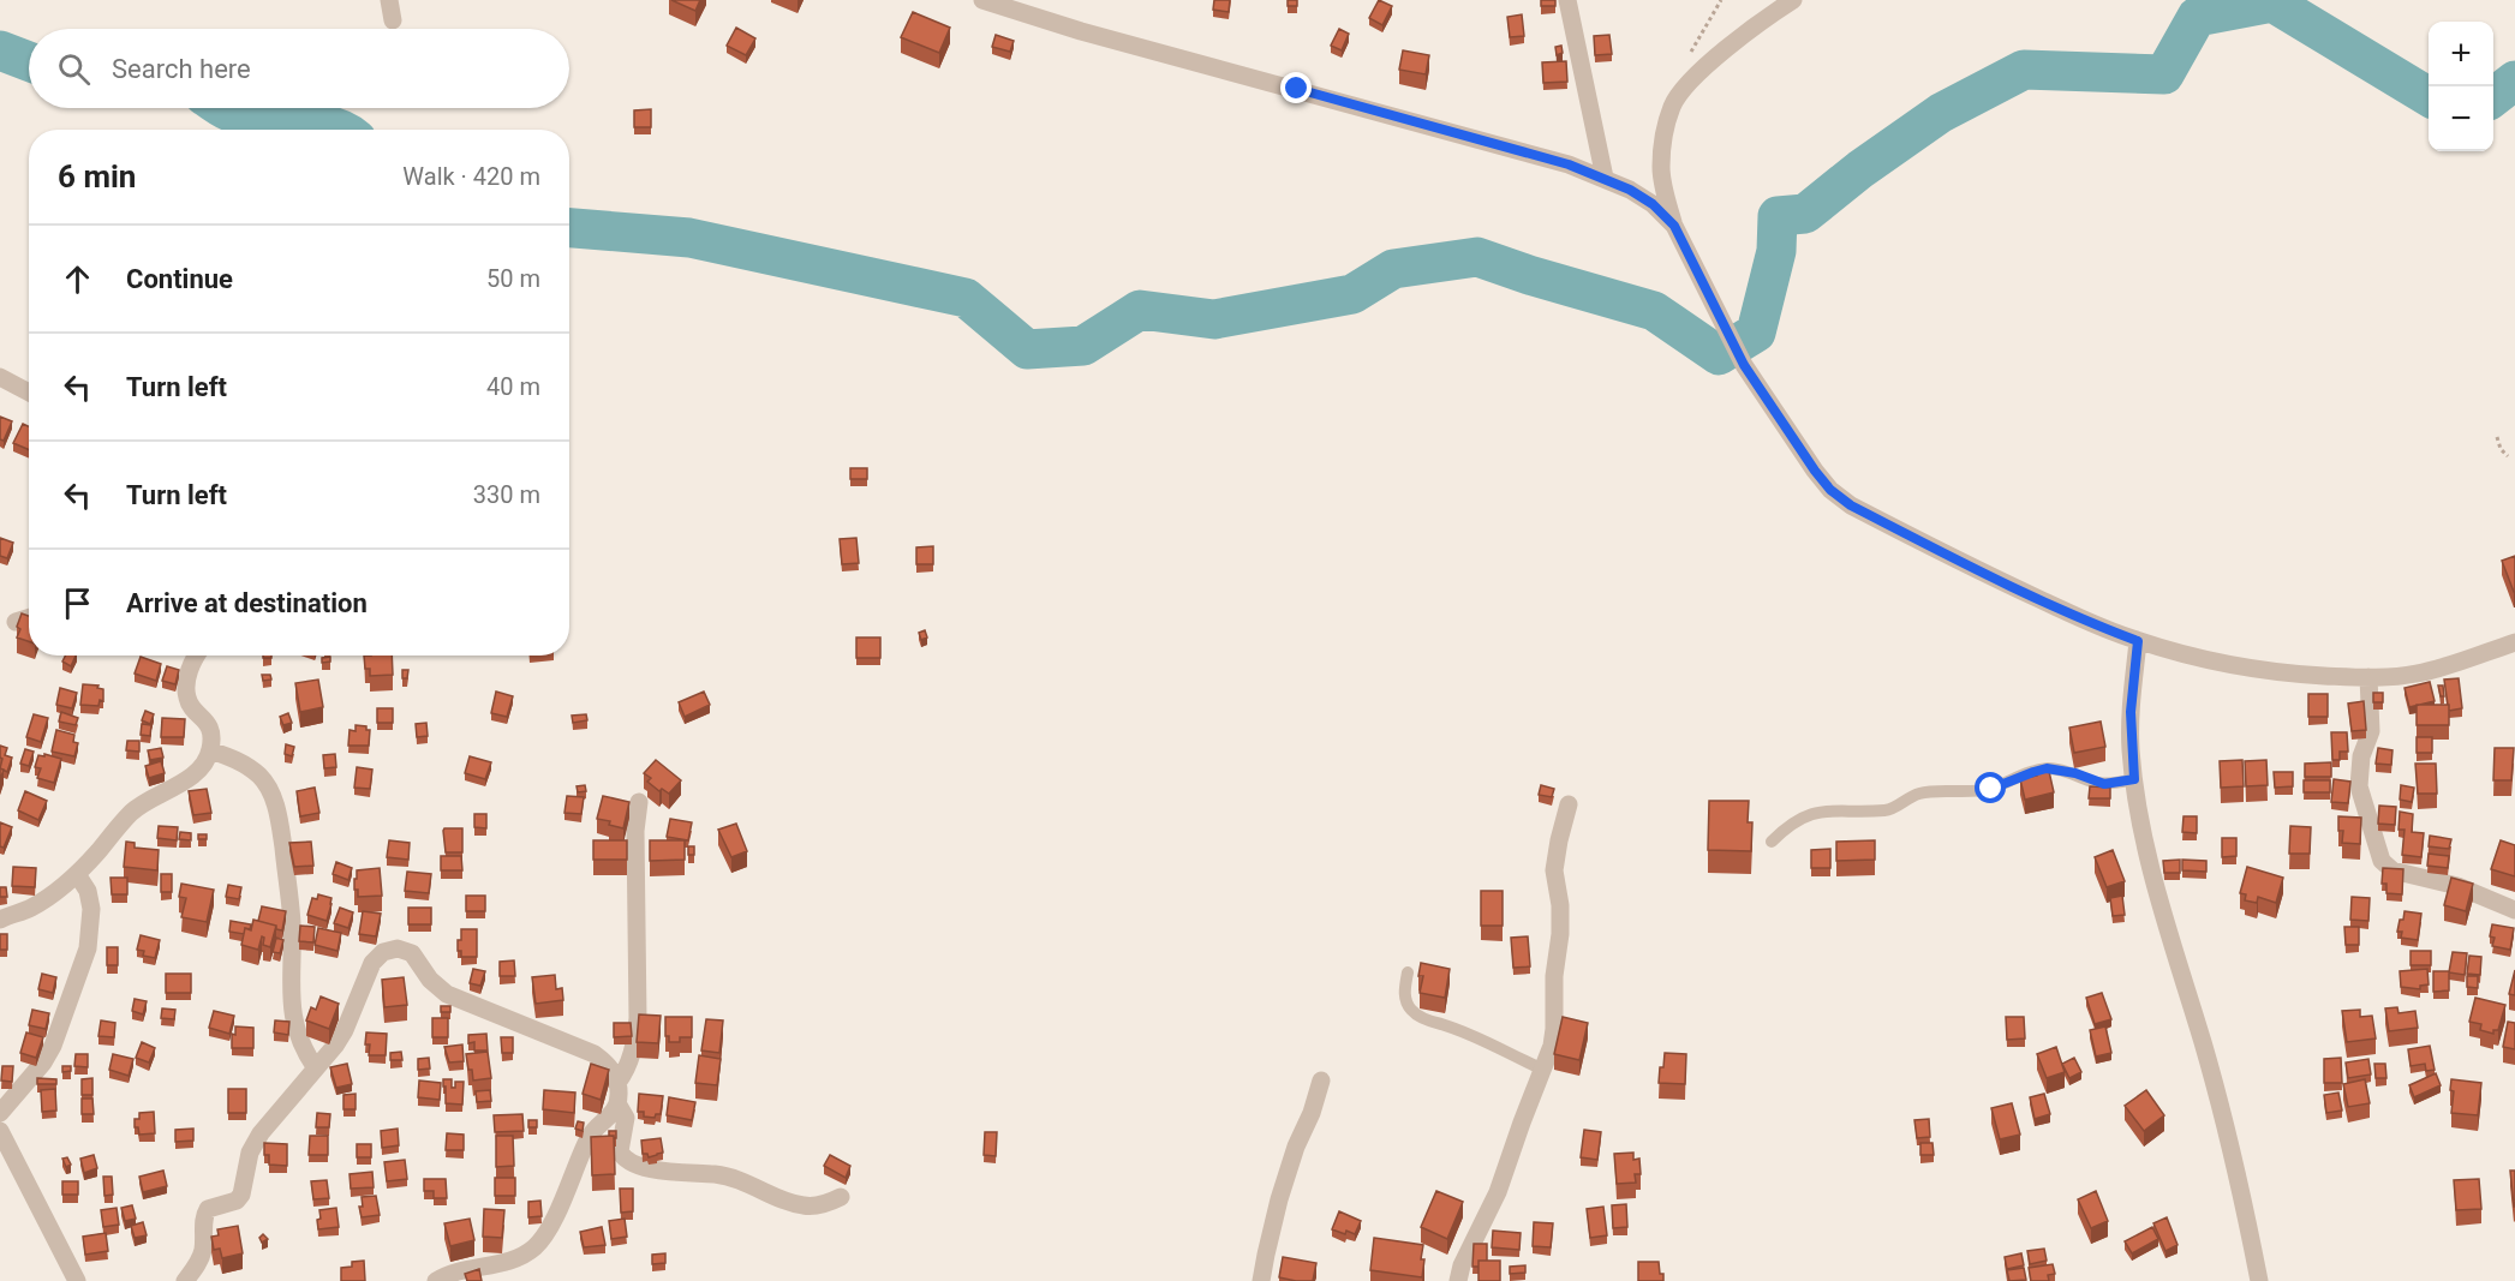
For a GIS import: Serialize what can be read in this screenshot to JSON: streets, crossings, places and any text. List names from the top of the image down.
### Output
{
  "page": {
    "map_buttons": ["+", "−"],
    "search": "Search here",
    "heading": ["6 min", "Walk · 420 m"],
    "list": [
      ["Continue", "50 m"],
      ["Turn left", "40 m"],
      ["Turn left", "330 m"],
      "Arrive at destination"
    ]
  }
}
